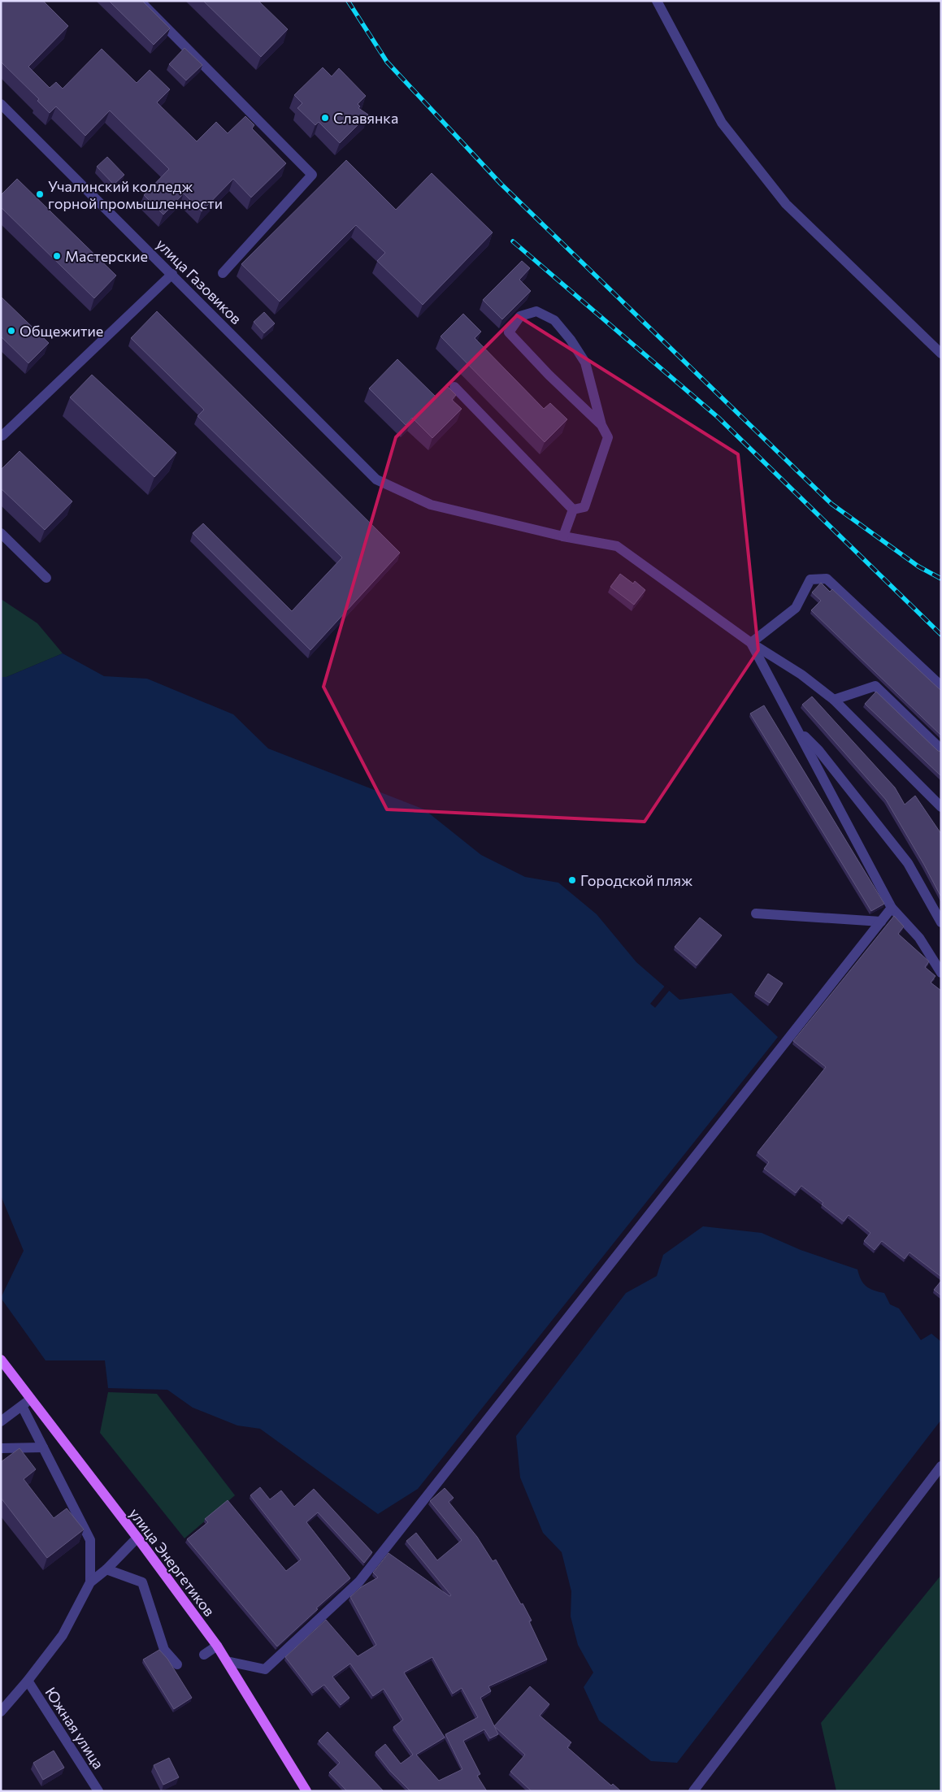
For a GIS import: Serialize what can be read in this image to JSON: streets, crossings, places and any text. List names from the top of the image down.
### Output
{
  "streets": {
    "main road": ["улица Энергетиков"],
    "street": ["улица Газовиков", "Южная улица"]
  },
  "places": [
    "Славянка",
    "Учалинский колледж горной промышленности",
    "Мастерские",
    "Общежитие",
    "Городской пляж"
  ]
}
